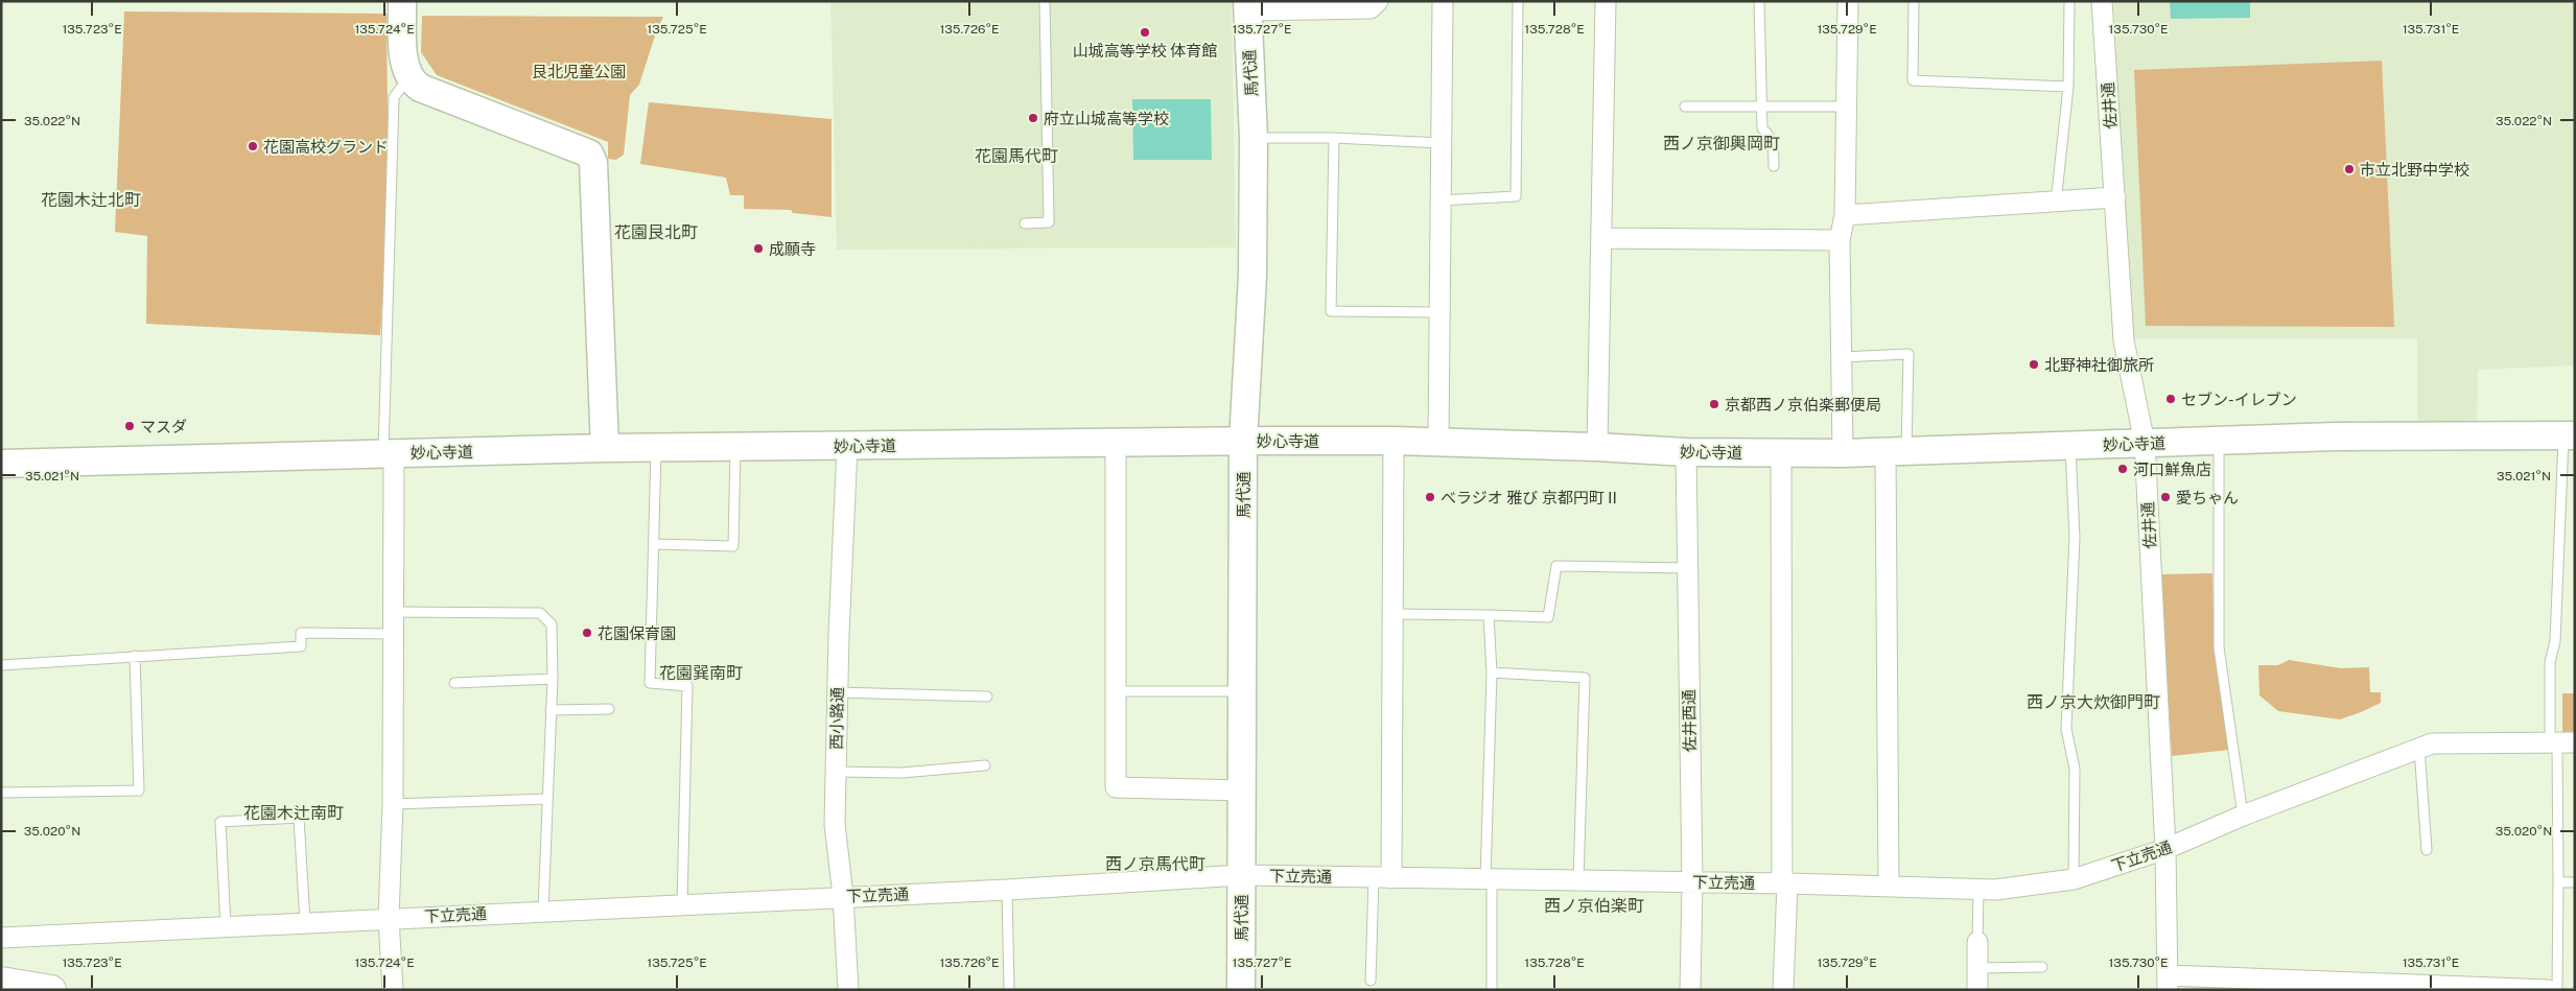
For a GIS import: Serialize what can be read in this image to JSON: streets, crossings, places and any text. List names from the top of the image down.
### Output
{
  "streets": {
    "main road": ["馬代通", "妙心寺道"],
    "street": [
      "佐井通",
      "西小路通",
      "佐井西通",
      "下立売通"
    ]
  },
  "crossings": [
    ["馬代通", "妙心寺道"],
    ["馬代通", "下立売通"],
    ["佐井通", "妙心寺道"],
    ["佐井通", "下立売通"],
    ["妙心寺道", "西小路通"],
    ["妙心寺道", "佐井西通"],
    ["西小路通", "下立売通"],
    ["佐井西通", "下立売通"]
  ],
  "districts": [
    "西ノ京御輿岡町",
    "花園馬代町",
    "花園木辻北町",
    "花園艮北町",
    "花園巽南町",
    "西ノ京大炊御門町",
    "花園木辻南町",
    "西ノ京馬代町",
    "西ノ京伯楽町"
  ],
  "parks": ["艮北児童公園"],
  "places": [
    "山城高等学校 体育館",
    "府立山城高等学校",
    "花園高校グランド",
    "市立北野中学校",
    "成願寺",
    "北野神社御旅所",
    "セブン-イレブン",
    "京都西ノ京伯楽郵便局",
    "マスダ",
    "河口鮮魚店",
    "べラジオ 雅び 京都円町Ⅱ",
    "愛ちゃん",
    "花園保育園"
  ],
  "coordinates": [
    "135.723°E",
    "135.724°E",
    "135.725°E",
    "135.726°E",
    "135.727°E",
    "135.728°E",
    "135.729°E",
    "135.730°E",
    "135.731°E",
    "35.022°N",
    "35.021°N",
    "35.020°N"
  ]
}
